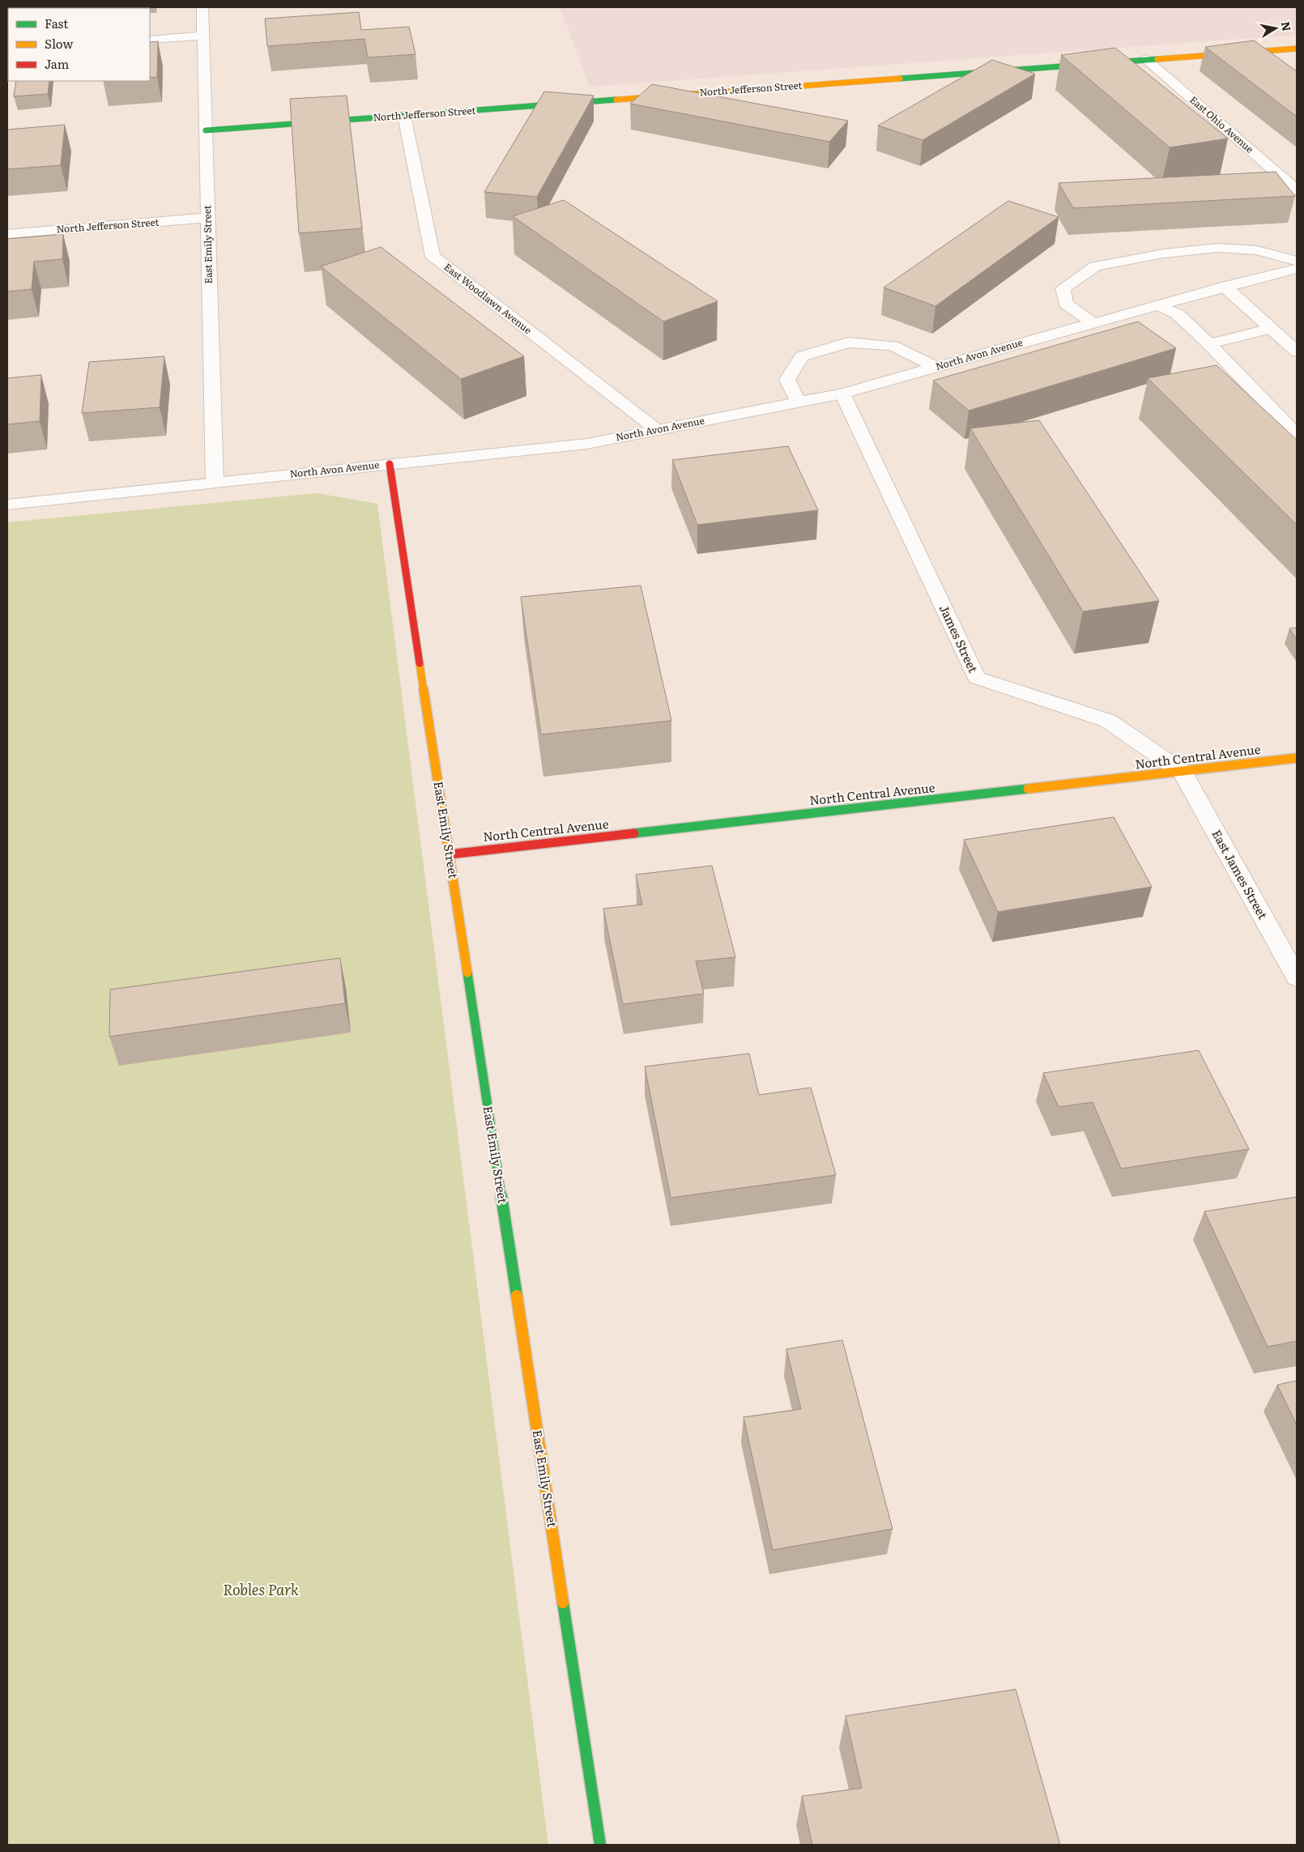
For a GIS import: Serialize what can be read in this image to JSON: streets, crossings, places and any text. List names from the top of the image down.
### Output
{
  "streets": {
    "street": [
      "North Jefferson Street",
      "East Ohio Avenue",
      "East Emily Street",
      "East Woodlawn Avenue",
      "North Avon Avenue",
      "James Street",
      "North Central Avenue",
      "East James Street"
    ]
  },
  "crossings": [
    ["North Jefferson Street", "East Ohio Avenue"],
    ["North Jefferson Street", "East Emily Street"],
    ["North Jefferson Street", "East Woodlawn Avenue"],
    ["East Emily Street", "North Avon Avenue"],
    ["East Emily Street", "North Central Avenue"],
    ["East Woodlawn Avenue", "North Avon Avenue"],
    ["North Avon Avenue", "James Street"],
    ["James Street", "North Central Avenue"],
    ["James Street", "East James Street"],
    ["North Central Avenue", "East James Street"]
  ],
  "parks": ["Robles Park"],
  "legend": ["Fast", "Slow", "Jam"],
  "north": "right"
}
